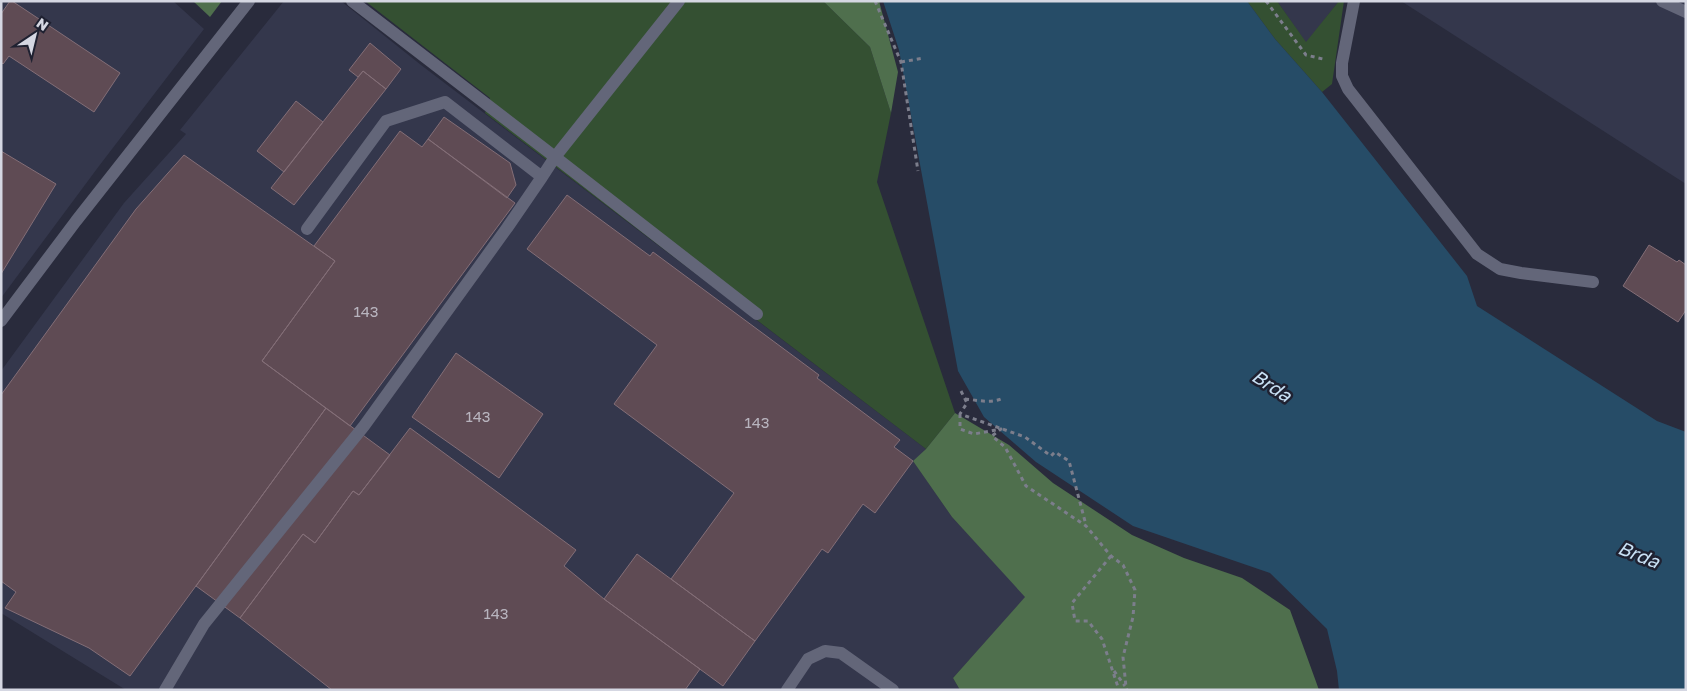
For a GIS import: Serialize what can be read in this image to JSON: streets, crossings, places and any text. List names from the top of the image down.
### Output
{
  "water": ["Brda"],
  "house_numbers": [
    "143",
    "143",
    "143",
    "143"
  ],
  "north": "top right"
}
